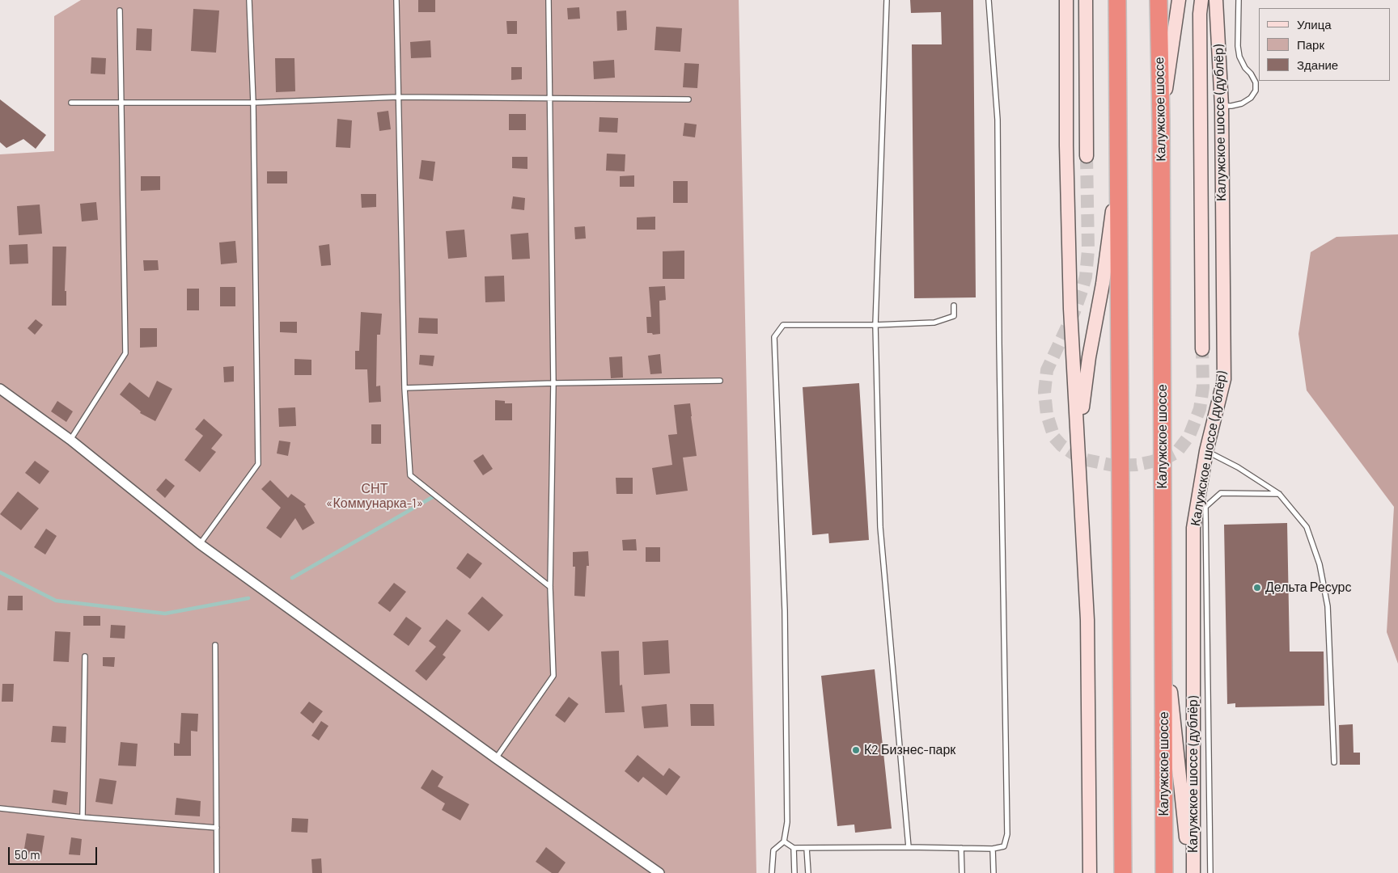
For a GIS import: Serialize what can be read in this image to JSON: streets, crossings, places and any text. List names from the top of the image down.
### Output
{
  "streets": {
    "highway": ["Калужское шоссе"],
    "main road": ["Калужское шоссе (дублёр)"]
  },
  "parks": ["СНТ «Коммунарка-1»"],
  "places": ["Дельта Ресурс", "К2 Бизнес-парк"],
  "legend": ["Улица", "Парк", "Здание"],
  "scale_bar": "50 m"
}
